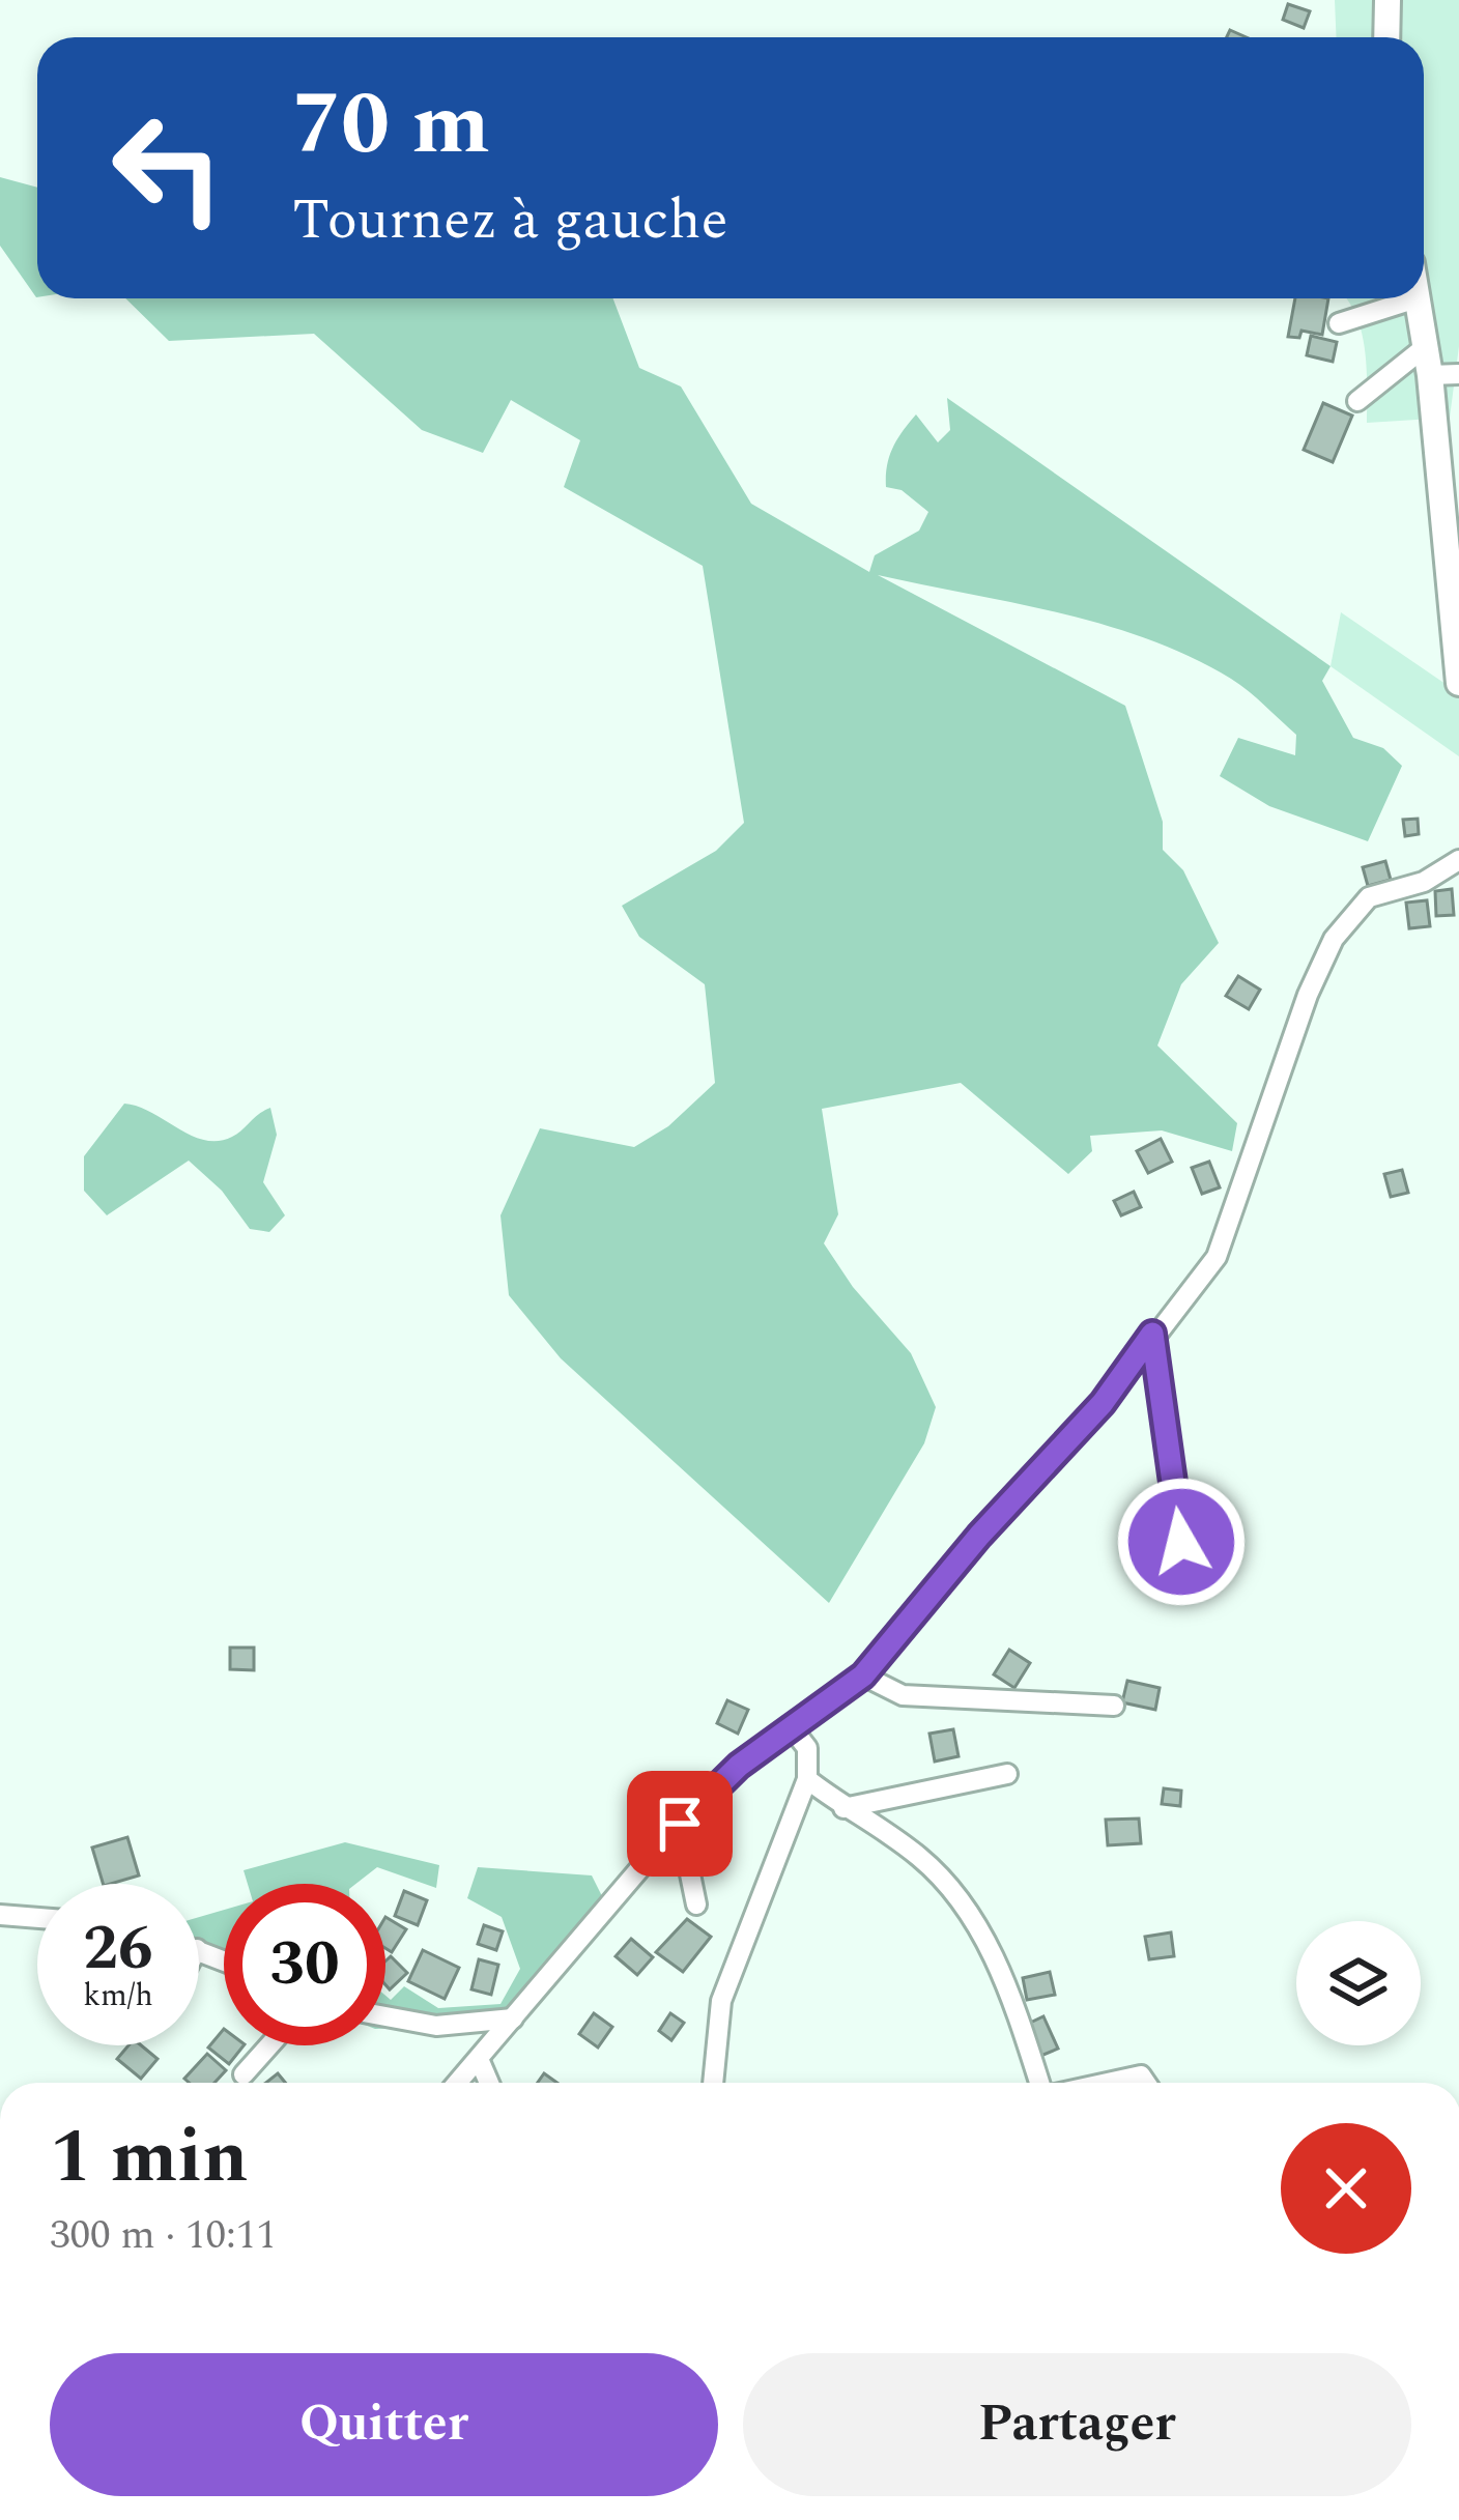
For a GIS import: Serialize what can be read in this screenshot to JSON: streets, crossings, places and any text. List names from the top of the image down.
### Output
{
  "page": {
    "turn": ["70 m", "Tournez à gauche"],
    "speed": "26 km/h",
    "limit": "30",
    "heading": ["1 min", "300 m · 10:11"],
    "buttons": ["Quitter", "Partager"]
  }
}
